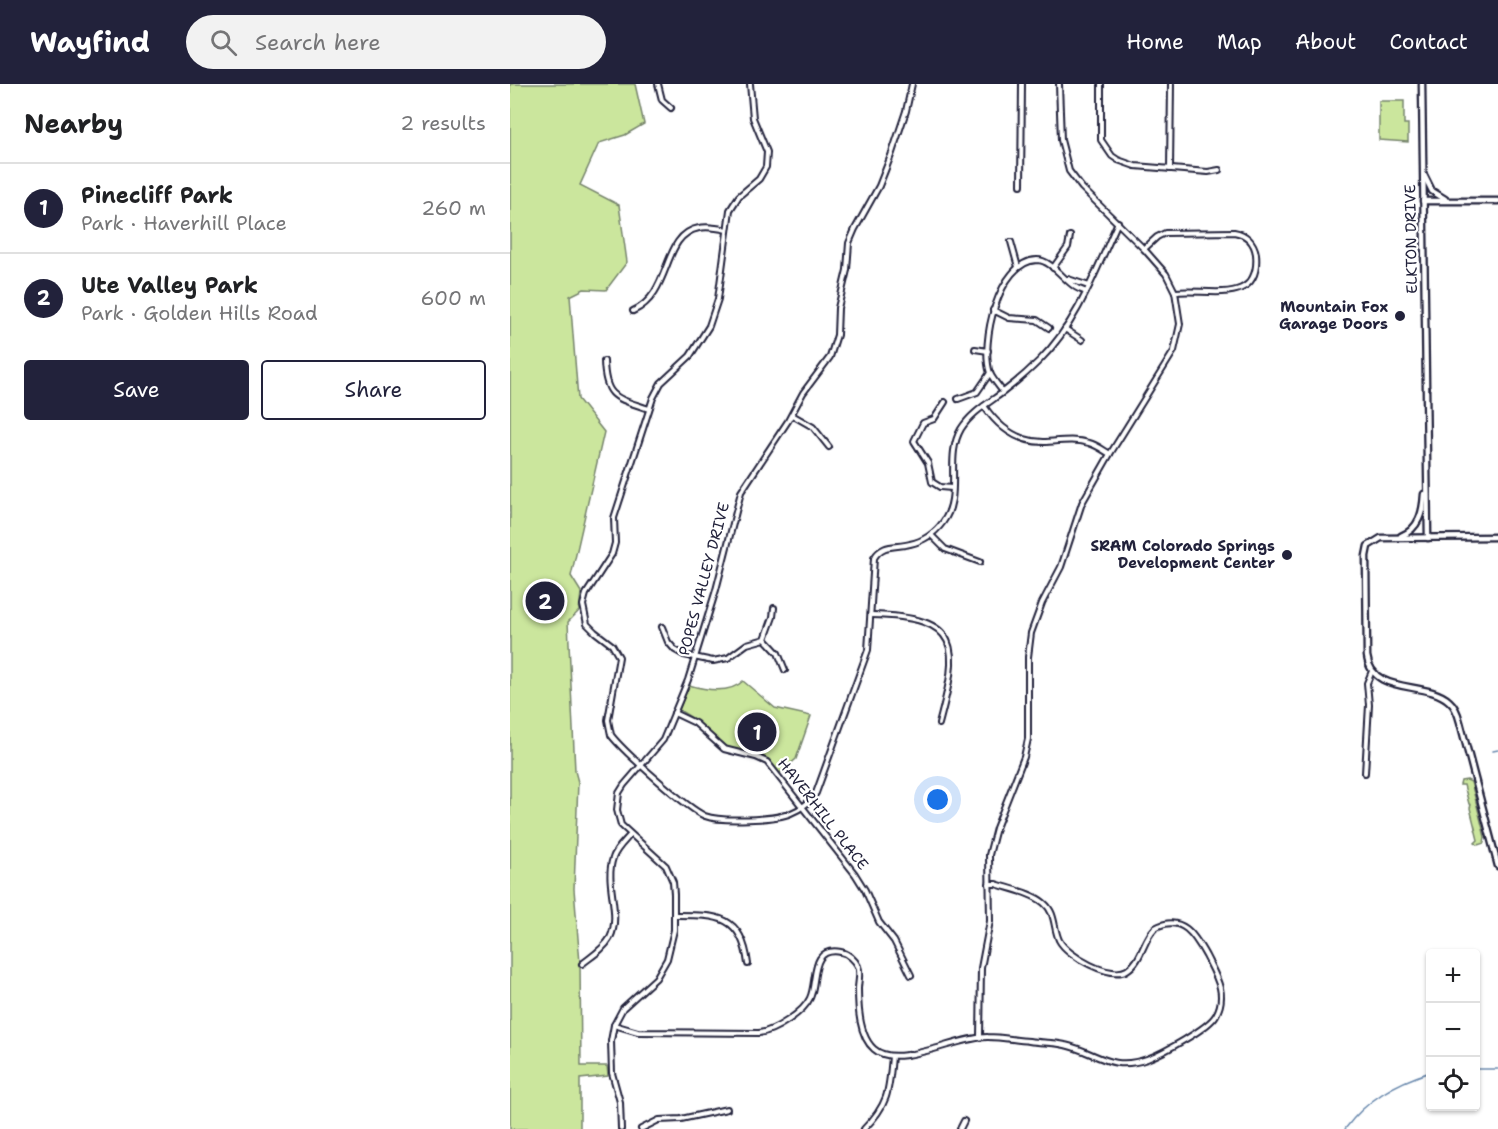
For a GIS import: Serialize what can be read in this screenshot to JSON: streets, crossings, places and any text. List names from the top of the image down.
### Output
{
  "streets": {
    "street": ["ELKTON DRIVE", "POPES VALLEY DRIVE", "HAVERHILL PLACE"]
  },
  "crossings": [
    ["POPES VALLEY DRIVE", "HAVERHILL PLACE"]
  ],
  "places": ["Mountain Fox Garage Doors", "SRAM Colorado Springs Development Center"],
  "page": {
    "header": "Wayfind",
    "search": "Search here",
    "nav": [
      "Home",
      "Map",
      "About",
      "Contact"
    ],
    "heading": ["Nearby", "2 results"],
    "list": [
      {
        "mark": "1",
        "name": "Pinecliff Park",
        "note": "Park · Haverhill Place",
        "value": "260 m"
      },
      {
        "mark": "2",
        "name": "Ute Valley Park",
        "note": "Park · Golden Hills Road",
        "value": "600 m"
      }
    ],
    "buttons": ["Save", "Share"],
    "pins": ["2", "1"],
    "map_buttons": ["+", "−"]
  }
}
